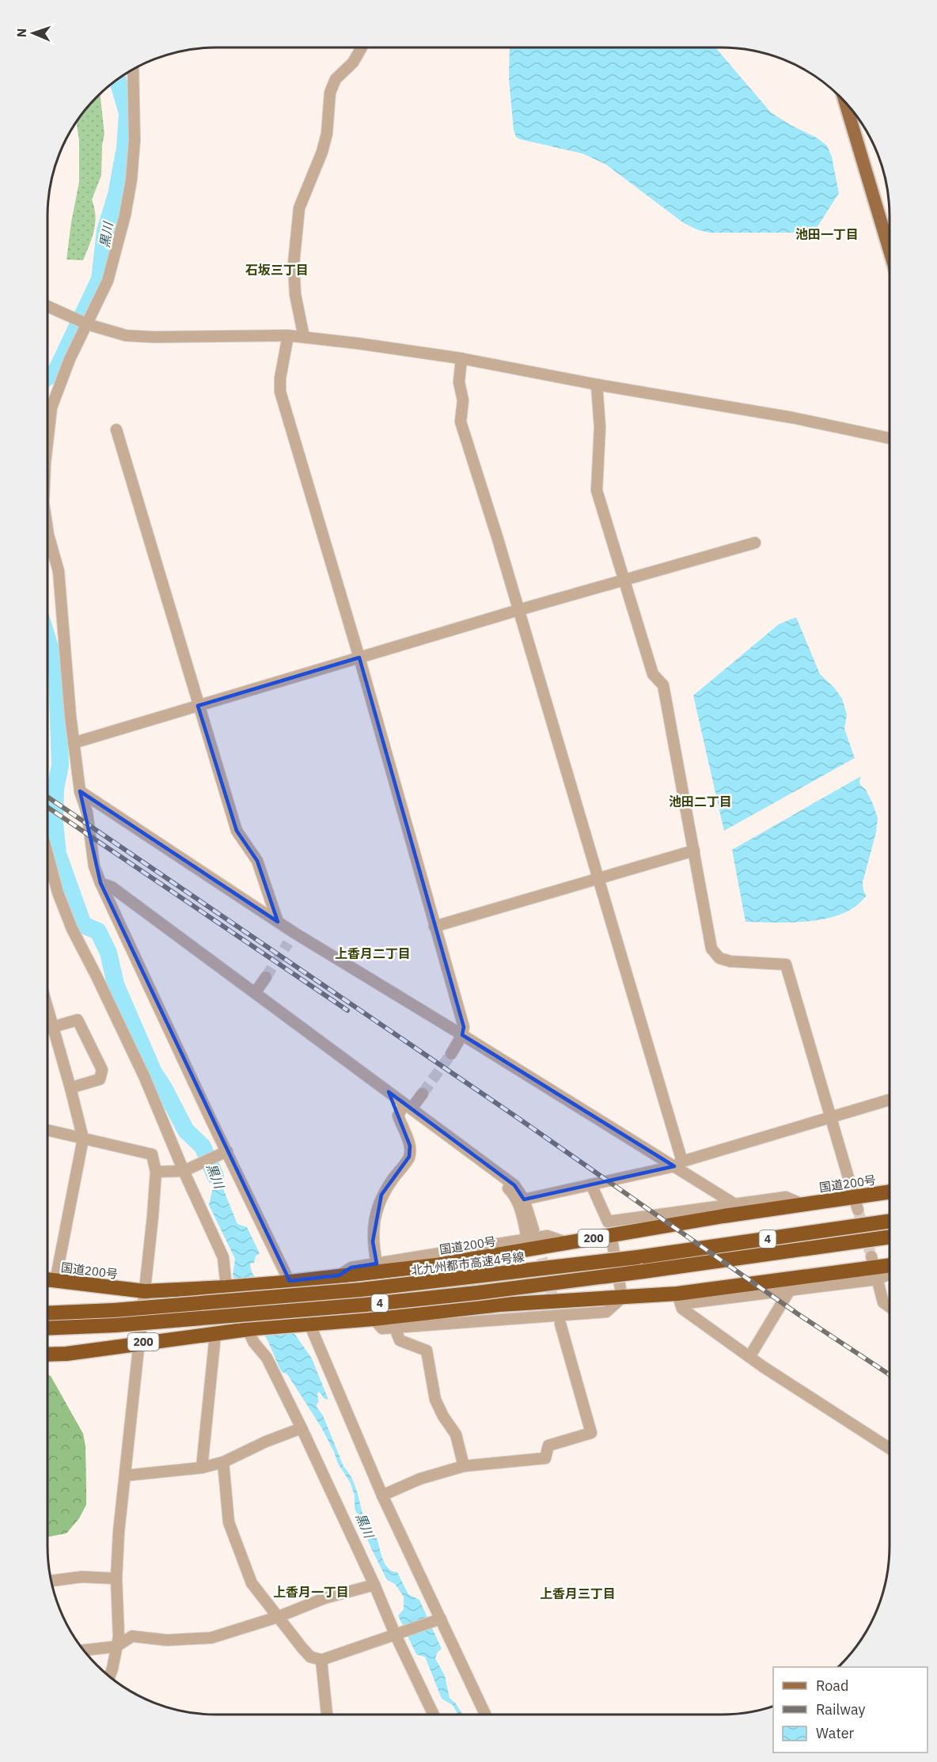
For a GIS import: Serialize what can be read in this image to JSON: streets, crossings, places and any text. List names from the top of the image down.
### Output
{
  "streets": {
    "highway": [
      "国道200号",
      "200",
      "4",
      "北九州都市高速4号線"
    ]
  },
  "districts": [
    "池田一丁目",
    "石坂三丁目",
    "池田二丁目",
    "上香月二丁目",
    "上香月一丁目",
    "上香月三丁目"
  ],
  "water": ["黒川"],
  "legend": ["Road", "Railway", "Water"],
  "north": "left"
}
